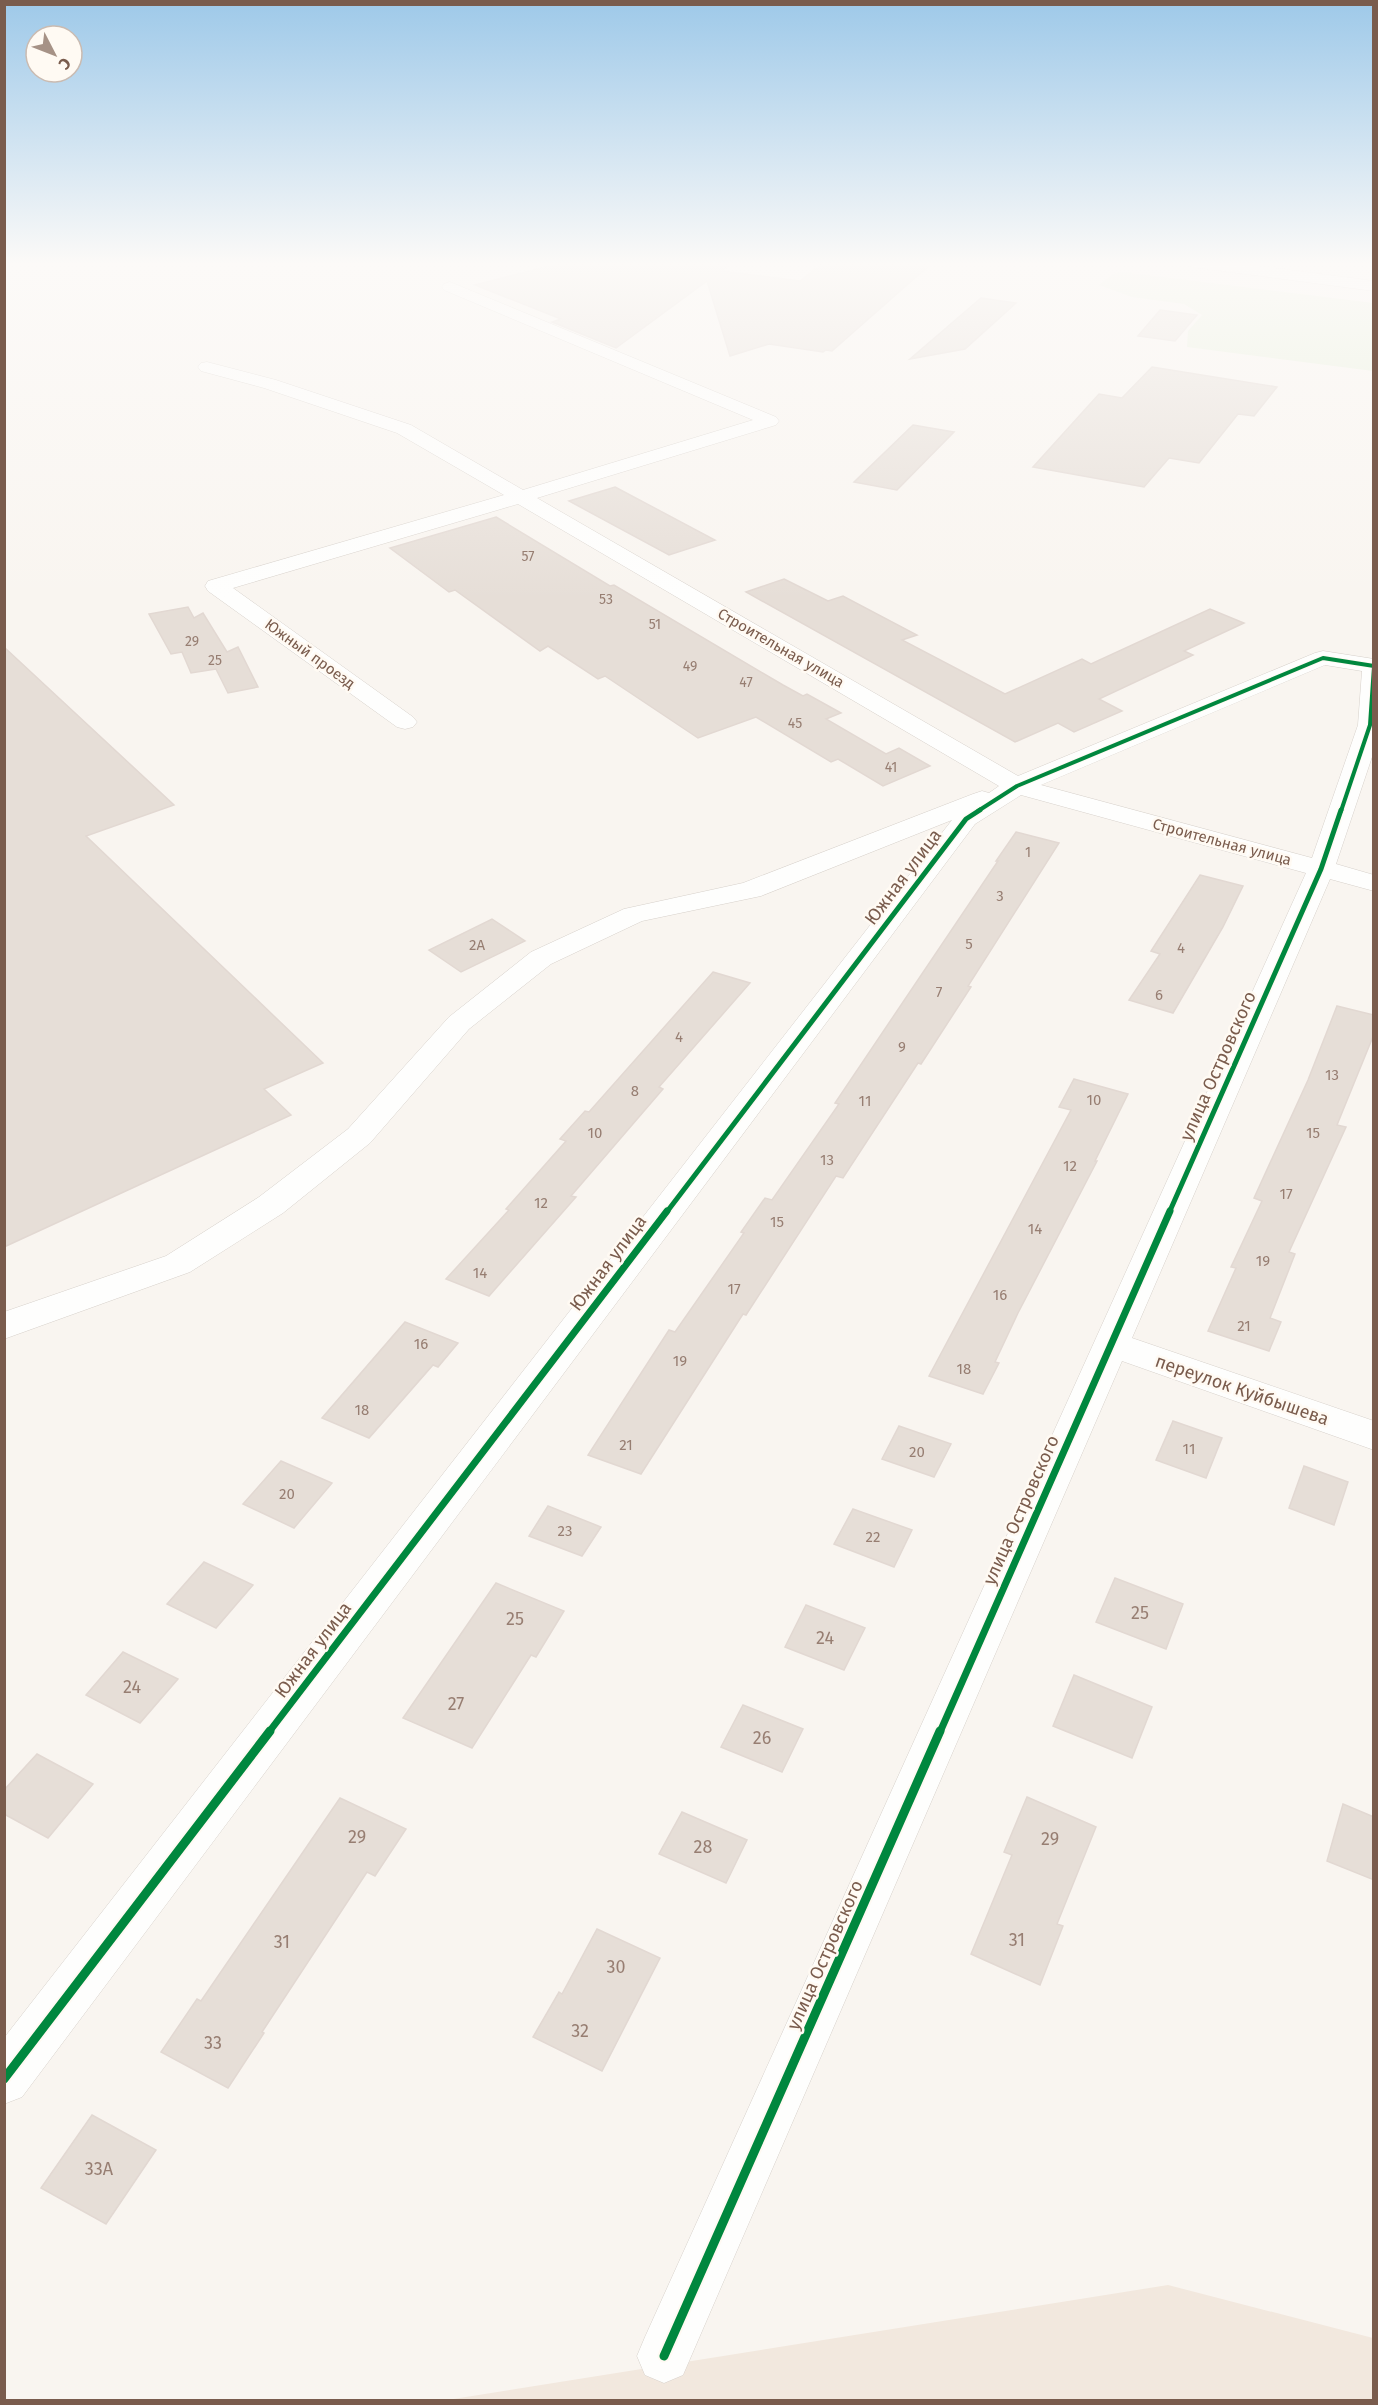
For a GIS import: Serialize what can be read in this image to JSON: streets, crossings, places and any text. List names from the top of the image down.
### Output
{
  "streets": {
    "street": [
      "Строительная улица",
      "Южный проезд",
      "Южная улица",
      "улица Островского",
      "переулок Куйбышева"
    ]
  },
  "crossings": [
    ["Строительная улица", "Южный проезд"],
    ["Строительная улица", "Южная улица"],
    ["Строительная улица", "улица Островского"],
    ["Южная улица", "улица Островского"],
    ["улица Островского", "переулок Куйбышева"]
  ],
  "house_numbers": [
    "57",
    "53",
    "51",
    "29",
    "25",
    "49",
    "47",
    "45",
    "41",
    "1",
    "3",
    "5",
    "2А",
    "4",
    "7",
    "6",
    "4",
    "9",
    "13",
    "8",
    "10",
    "11",
    "10",
    "15",
    "13",
    "12",
    "17",
    "12",
    "15",
    "14",
    "19",
    "14",
    "17",
    "16",
    "21",
    "16",
    "19",
    "18",
    "18",
    "21",
    "11",
    "20",
    "20",
    "23",
    "22",
    "25",
    "25",
    "24",
    "24",
    "27",
    "26",
    "29",
    "29",
    "28",
    "31",
    "31",
    "30",
    "32",
    "33",
    "33А"
  ],
  "north": "bottom right"
}
